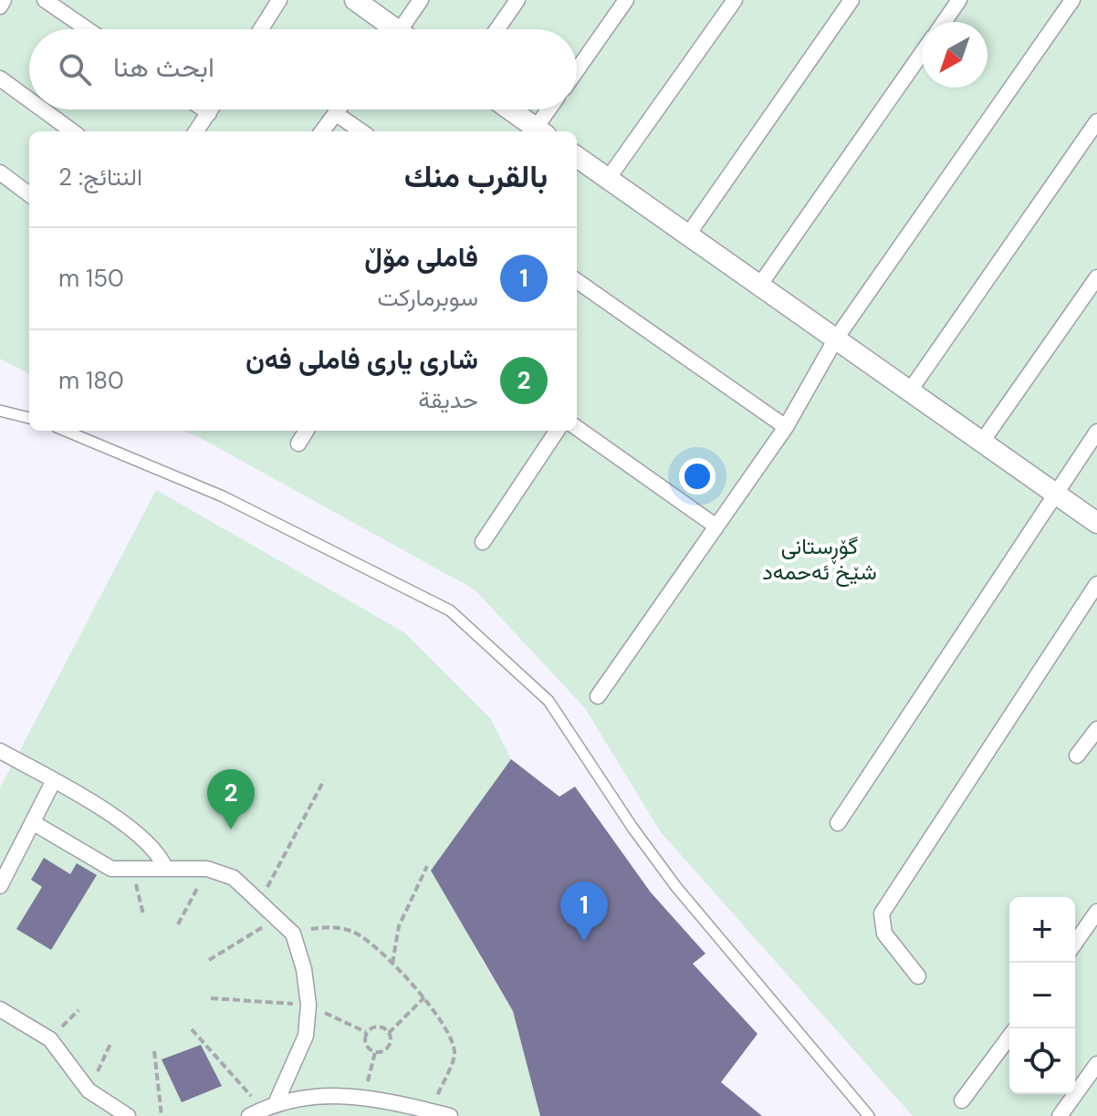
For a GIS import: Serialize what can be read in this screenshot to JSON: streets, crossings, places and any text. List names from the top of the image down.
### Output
{
  "parks": ["گۆڕستانی شێخ ئەحمەد"],
  "north": "bottom left",
  "page": {
    "search": "ابحث هنا",
    "heading": ["بالقرب منك", "النتائج: 2"],
    "list": [
      {
        "mark": "1",
        "name": "فاملی مۆڵ",
        "note": "سوبرماركت",
        "value": "150 m"
      },
      {
        "mark": "2",
        "name": "شاری یاری فاملی فەن",
        "note": "حديقة",
        "value": "180 m"
      }
    ],
    "pins": ["2", "1"],
    "map_buttons": ["+", "−"]
  }
}
